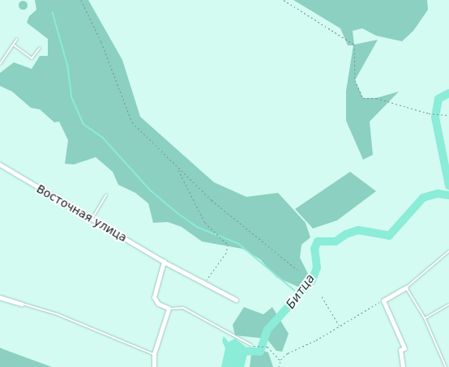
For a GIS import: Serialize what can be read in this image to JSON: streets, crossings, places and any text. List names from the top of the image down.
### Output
{
  "streets": {
    "street": ["Восточная улица"]
  },
  "water": ["Битца"]
}
